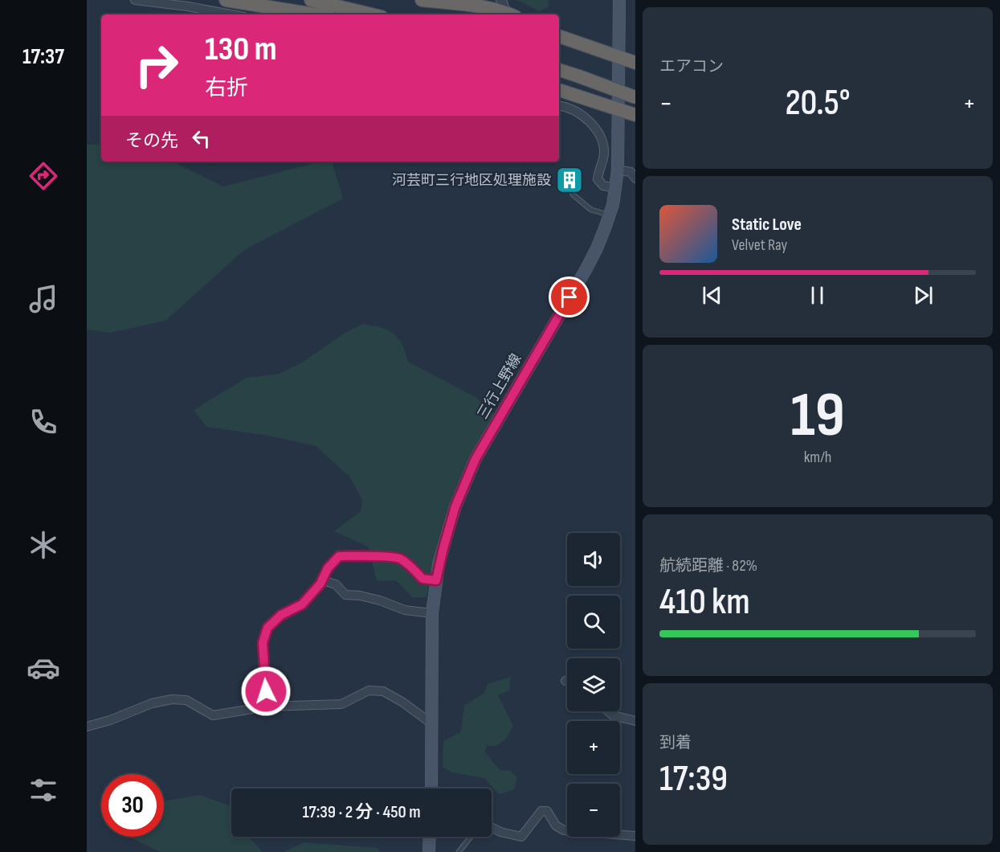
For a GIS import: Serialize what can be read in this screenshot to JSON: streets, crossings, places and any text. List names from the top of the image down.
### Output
{
  "streets": {
    "main road": ["三行上野線"]
  },
  "places": {
    "building": ["河芸町三行地区処理施設"]
  },
  "page": {
    "tabs": "17:37",
    "tile": [
      "エアコン",
      ["19", "km/h"],
      ["航続距離 · 82%", "410 km"],
      ["到着", "17:39"]
    ],
    "turn": ["130 m", "右折"],
    "heat": ["−", "20.5°", "+"],
    "then": "その先",
    "song": ["Static Love", "Velvet Ray"],
    "map_buttons": ["+", "−"],
    "limit": "30",
    "trip": "17:39 · 2 分 · 450 m"
  }
}
